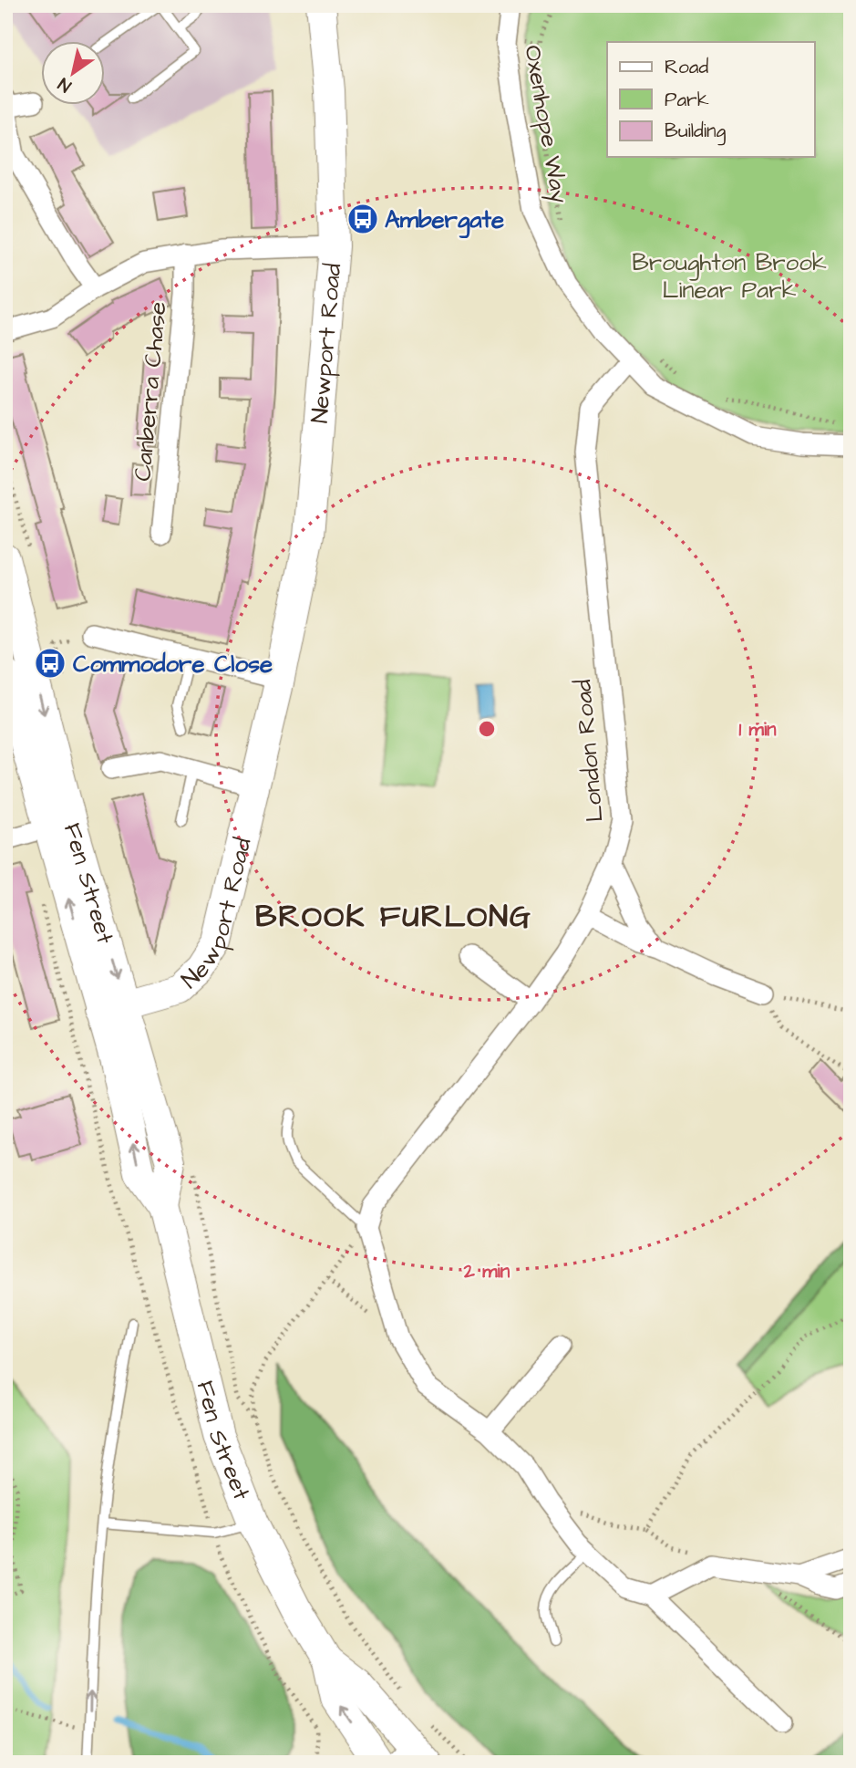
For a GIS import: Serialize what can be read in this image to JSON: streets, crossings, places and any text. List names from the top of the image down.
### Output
{
  "streets": {
    "street": [
      "Oxenhope Way",
      "Newport Road",
      "Canberra Chase",
      "London Road",
      "Fen Street"
    ]
  },
  "crossings": [
    ["Oxenhope Way", "London Road"],
    ["Newport Road", "Canberra Chase"],
    ["Newport Road", "Fen Street"]
  ],
  "districts": ["BROOK FURLONG"],
  "parks": ["Broughton Brook Linear Park"],
  "places": {
    "bus stop": ["Ambergate", "Commodore Close"]
  },
  "legend": ["Road", "Park", "Building"],
  "north": "bottom left",
  "rings": ["1 min", "2 min"]
}
